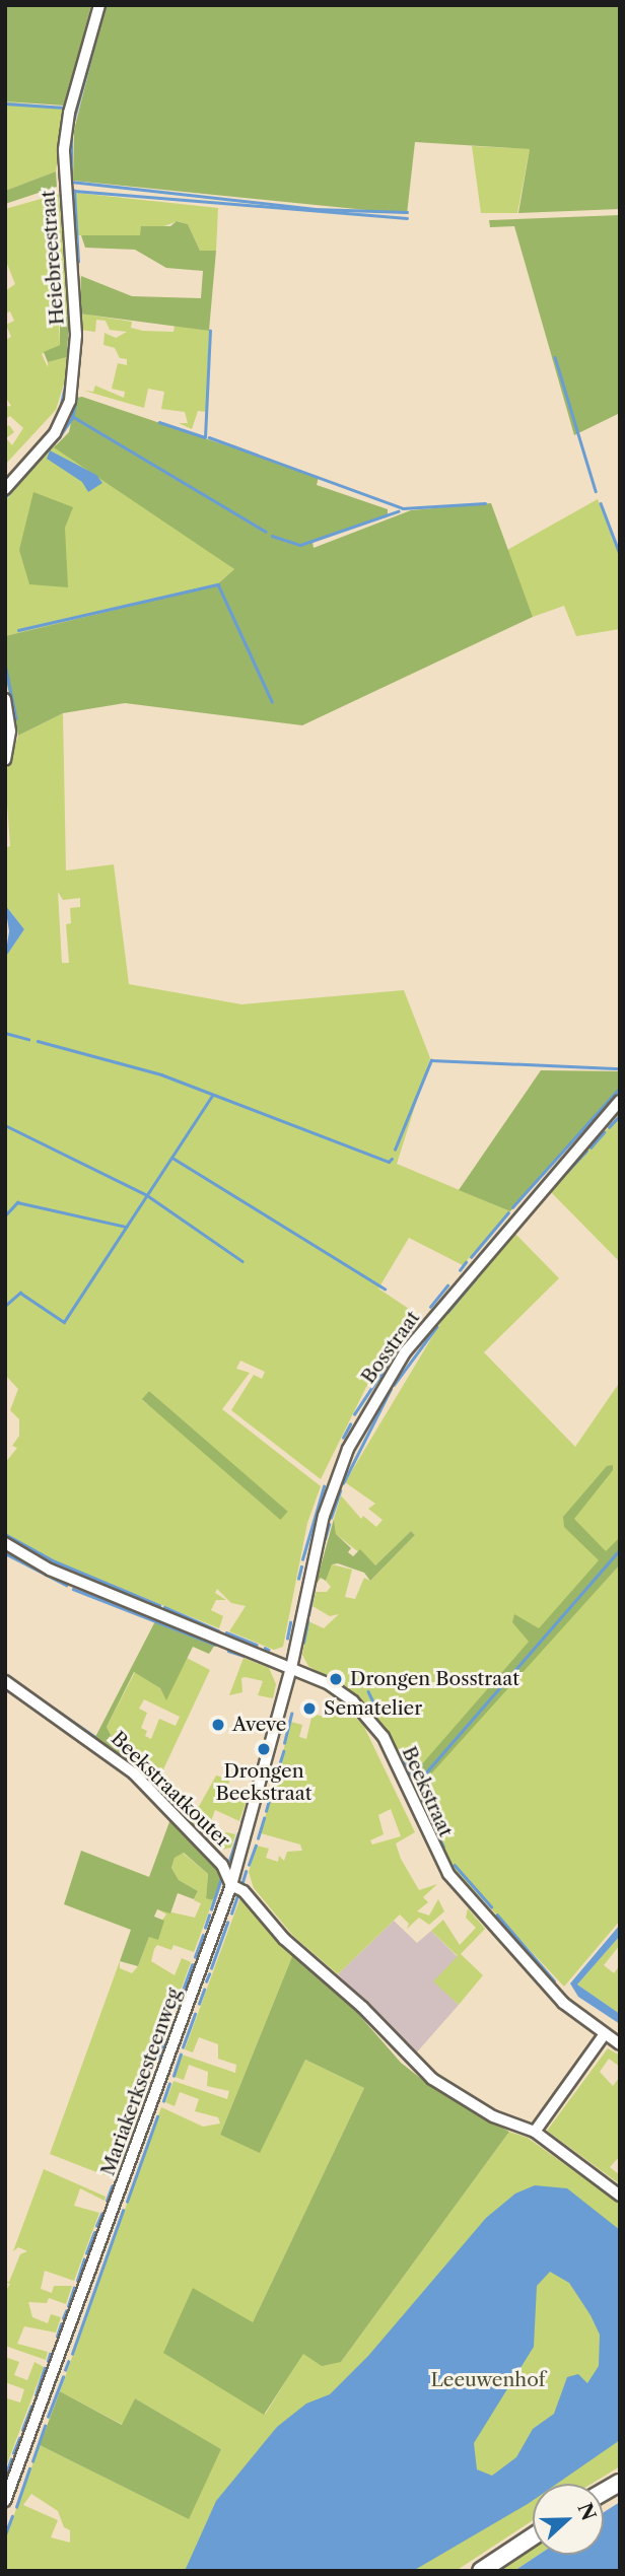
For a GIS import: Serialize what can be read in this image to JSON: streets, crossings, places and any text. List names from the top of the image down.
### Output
{
  "streets": {
    "street": [
      "Heiebreestraat",
      "Bosstraat",
      "Beekstraatkouter",
      "Beekstraat",
      "Mariakerksesteenweg"
    ]
  },
  "crossings": [
    ["Bosstraat", "Beekstraat"],
    ["Bosstraat", "Mariakerksesteenweg"],
    ["Beekstraatkouter", "Mariakerksesteenweg"],
    ["Beekstraat", "Mariakerksesteenweg"]
  ],
  "parks": ["Leeuwenhof"],
  "places": [
    "Drongen Bosstraat",
    "Sematelier",
    "Aveve",
    "Drongen Beekstraat"
  ],
  "north": "right"
}
